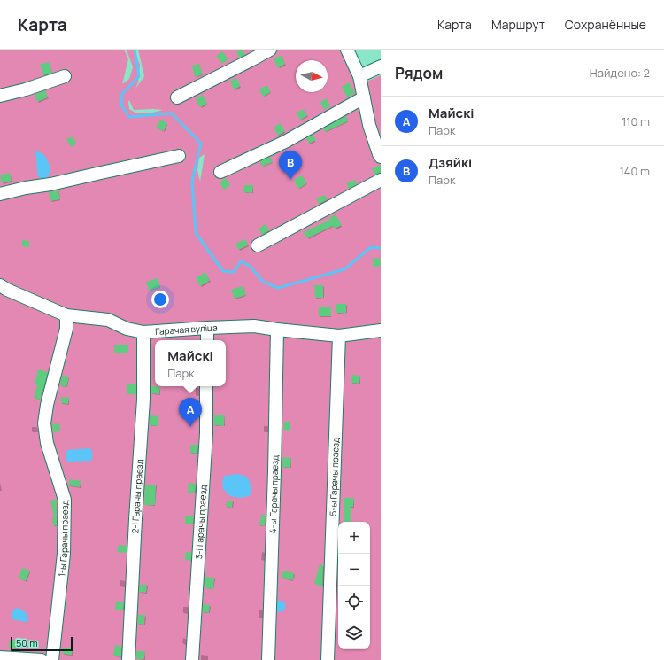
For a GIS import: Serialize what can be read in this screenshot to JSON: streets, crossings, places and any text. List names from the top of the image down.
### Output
{
  "streets": {
    "street": [
      "Гарачая вуліца",
      "5-ы Гарачы праезд",
      "4-ы Гарачы праезд",
      "2-і Гарачы праезд",
      "3-і Гарачы праезд",
      "1-ы Гарачы праезд"
    ]
  },
  "crossings": [
    ["Гарачая вуліца", "5-ы Гарачы праезд"],
    ["Гарачая вуліца", "4-ы Гарачы праезд"],
    ["Гарачая вуліца", "2-і Гарачы праезд"],
    ["Гарачая вуліца", "1-ы Гарачы праезд"]
  ],
  "scale_bar": "50 m",
  "north": "right",
  "page": {
    "header": "Карта",
    "nav": ["Карта", "Маршрут", "Сохранённые"],
    "heading": ["Рядом", "Найдено: 2"],
    "list": [
      {
        "mark": "A",
        "name": "Майскі",
        "note": "Парк",
        "value": "110 m"
      },
      {
        "mark": "B",
        "name": "Дзяйкі",
        "note": "Парк",
        "value": "140 m"
      }
    ],
    "pins": ["B", "A"],
    "popup": ["Майскі", "Парк"],
    "map_buttons": ["+", "−"],
    "scale": "50 m"
  }
}
